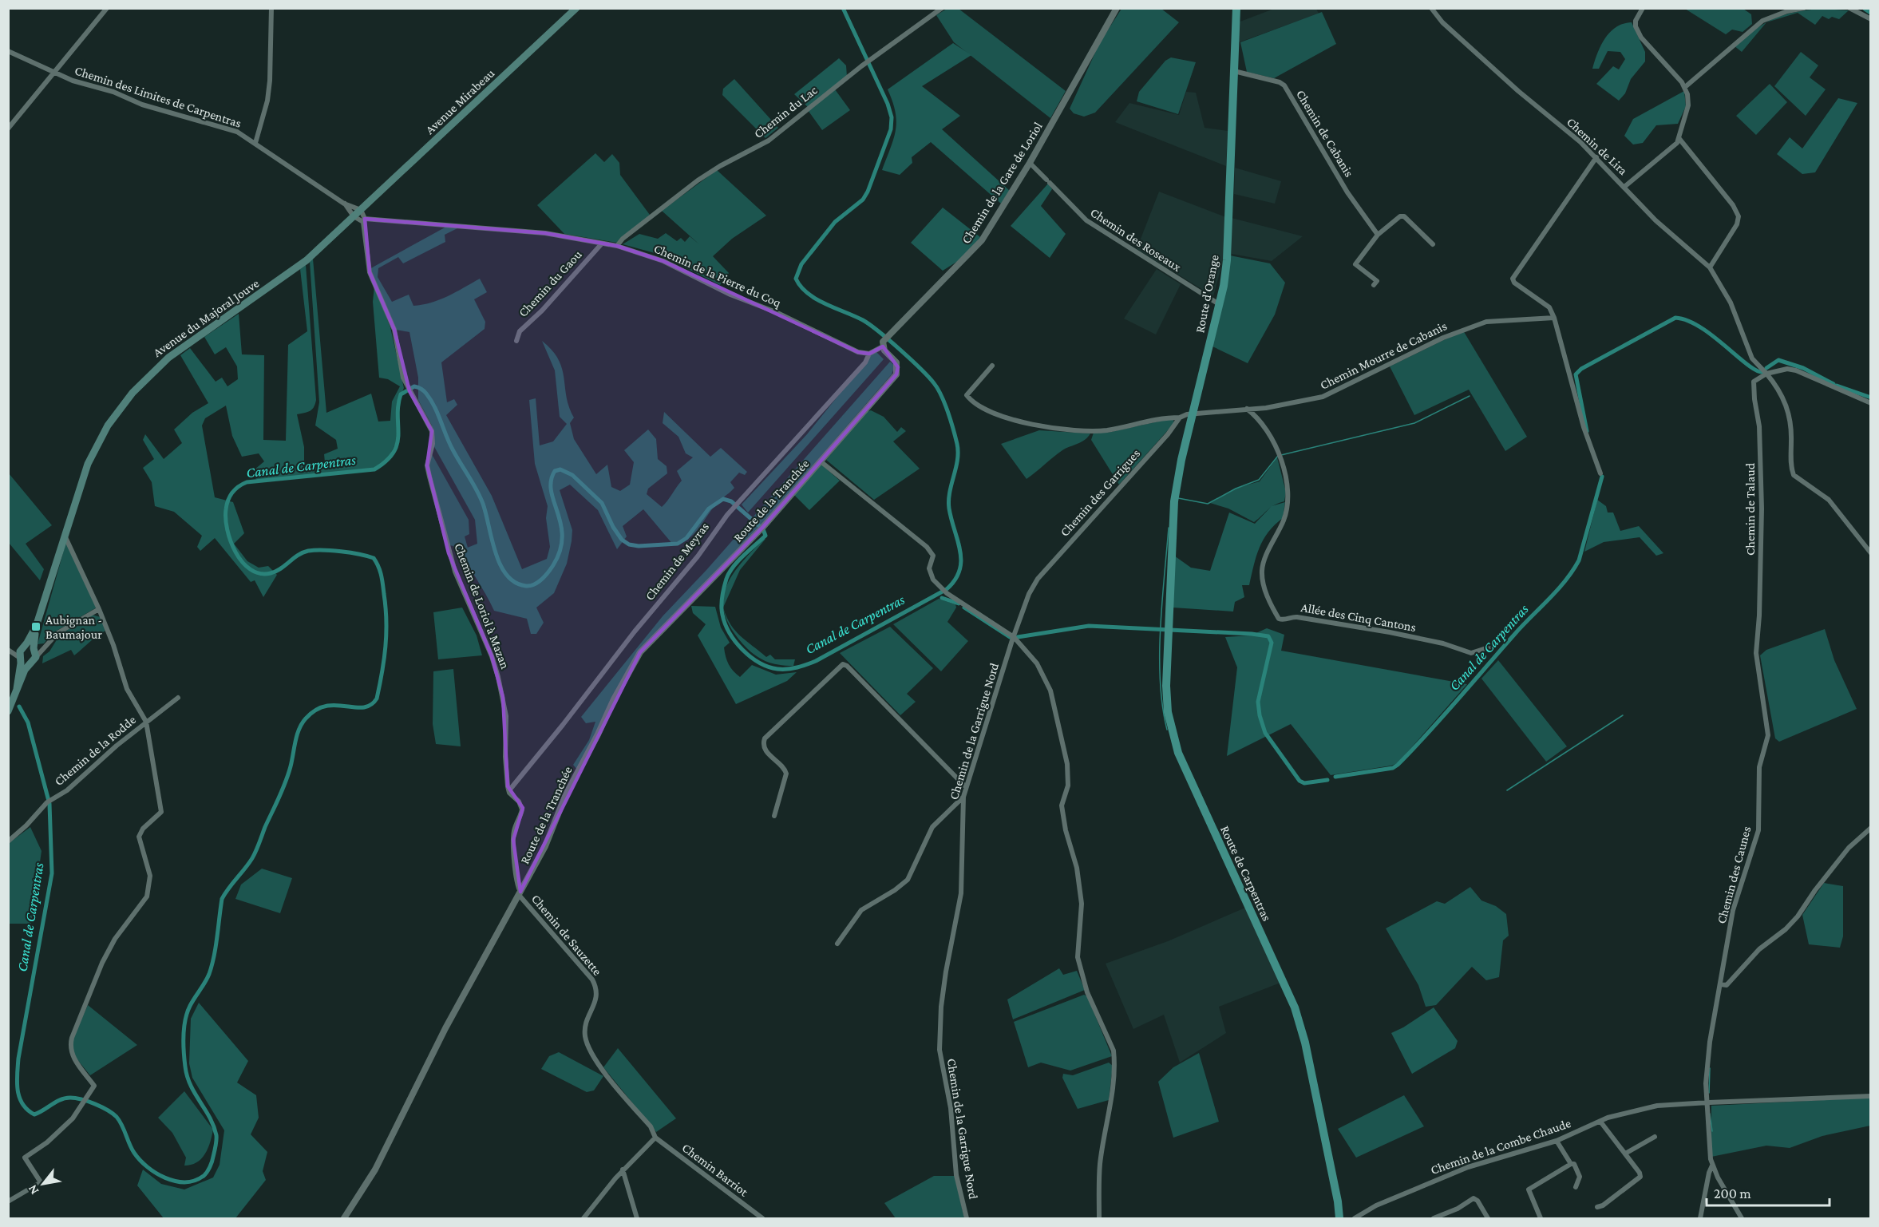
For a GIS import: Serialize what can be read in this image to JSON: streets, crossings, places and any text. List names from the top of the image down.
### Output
{
  "streets": {
    "main road": [
      "Avenue Mirabeau",
      "Route d'Orange",
      "Avenue du Majoral Jouve",
      "Route de Carpentras"
    ],
    "street": [
      "Chemin des Limites de Carpentras",
      "Chemin du Lac",
      "Chemin de Cabanis",
      "Chemin de Lira",
      "Chemin de la Gare de Loriol",
      "Chemin des Roseaux",
      "Chemin de la Pierre du Coq",
      "Chemin du Gaou",
      "Chemin Mourre de Cabanis",
      "Chemin des Garrigues",
      "Route de la Tranchée",
      "Chemin de Talaud",
      "Chemin de Meyras",
      "Chemin de Loriol à Mazan",
      "Allée des Cinq Cantons",
      "Chemin de la Garrigue Nord",
      "Chemin de la Rodde",
      "Chemin des Caunes",
      "Chemin de Sauzette",
      "Chemin de la Combe Chaude",
      "Chemin Barriot"
    ]
  },
  "crossings": [
    ["Chemin des Limites de Carpentras", "Avenue Mirabeau"],
    ["Chemin des Limites de Carpentras", "Avenue du Majoral Jouve"],
    ["Chemin des Limites de Carpentras", "Chemin de Loriol à Mazan"],
    ["Avenue Mirabeau", "Avenue du Majoral Jouve"],
    ["Avenue Mirabeau", "Chemin de Loriol à Mazan"],
    ["Chemin du Lac", "Chemin de la Pierre du Coq"],
    ["Chemin de Cabanis", "Route d'Orange"],
    ["Chemin de la Gare de Loriol", "Chemin des Roseaux"],
    ["Chemin des Roseaux", "Route d'Orange"],
    ["Chemin de la Pierre du Coq", "Chemin du Gaou"],
    ["Chemin de la Pierre du Coq", "Chemin de Meyras"],
    ["Chemin de la Pierre du Coq", "Chemin de Loriol à Mazan"],
    ["Route d'Orange", "Chemin Mourre de Cabanis"],
    ["Route d'Orange", "Route de Carpentras"],
    ["Avenue du Majoral Jouve", "Chemin de Loriol à Mazan"],
    ["Chemin Mourre de Cabanis", "Allée des Cinq Cantons"],
    ["Chemin des Garrigues", "Chemin de la Garrigue Nord"],
    ["Route de la Tranchée", "Chemin de Loriol à Mazan"],
    ["Route de la Tranchée", "Chemin de Sauzette"],
    ["Chemin de Talaud", "Chemin des Caunes"],
    ["Chemin de Meyras", "Chemin de Loriol à Mazan"],
    ["Chemin de Loriol à Mazan", "Chemin de Sauzette"],
    ["Chemin des Caunes", "Chemin de la Combe Chaude"],
    ["Chemin de Sauzette", "Chemin Barriot"]
  ],
  "water": ["Canal de Carpentras"],
  "places": {
    "transit": ["Aubignan - Baumajour"]
  },
  "scale_bar": "200 m",
  "north": "bottom left"
}
